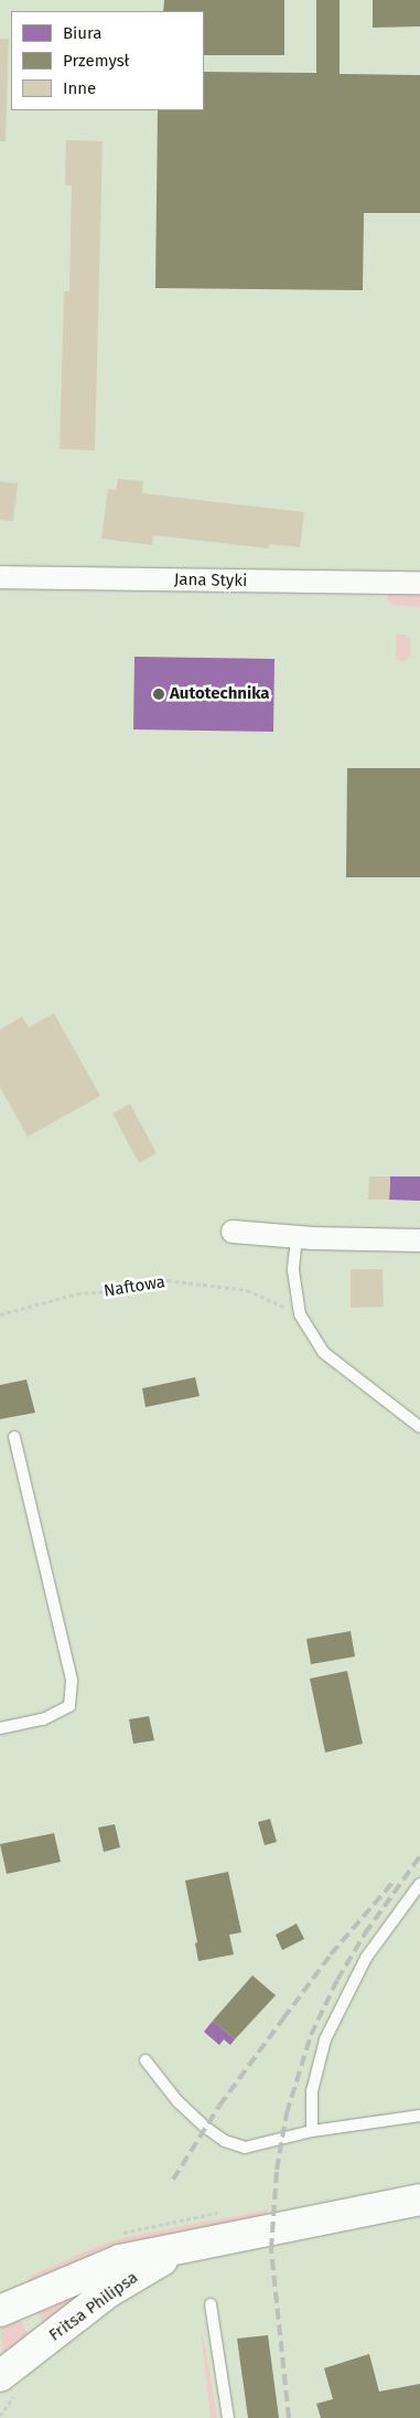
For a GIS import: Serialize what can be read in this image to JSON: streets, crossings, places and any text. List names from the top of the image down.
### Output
{
  "streets": {
    "street": ["Jana Styki", "Fritsa Philipsa"],
    "path": ["Naftowa"]
  },
  "places": ["Autotechnika"],
  "legend": ["Biura", "Przemysł", "Inne"]
}
